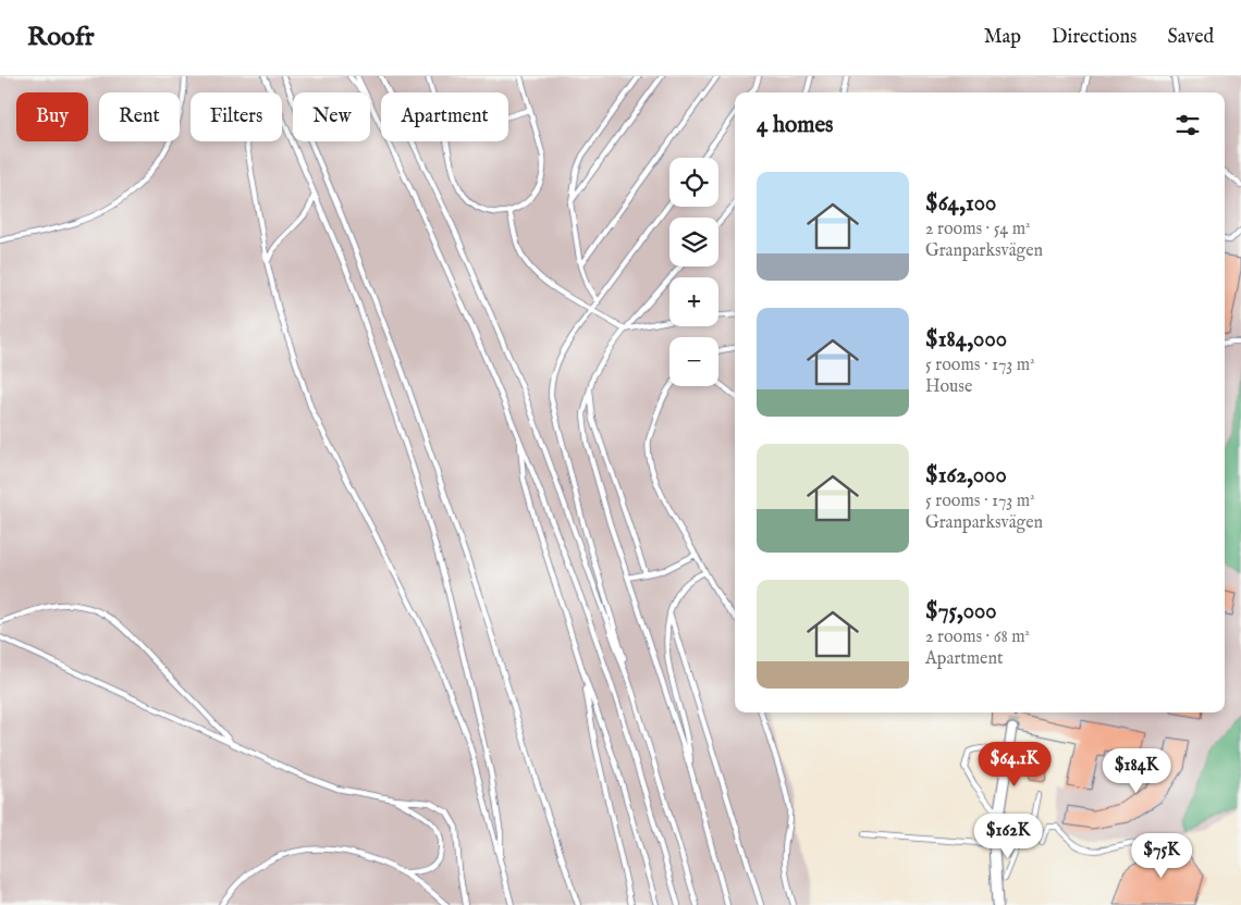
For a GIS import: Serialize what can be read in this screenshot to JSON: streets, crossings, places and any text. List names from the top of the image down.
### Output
{
  "page": {
    "header": "Roofr",
    "nav": ["Map", "Directions", "Saved"],
    "chip": [
      "Buy",
      "Rent",
      "Filters",
      "New",
      "Apartment"
    ],
    "heading": "4 homes",
    "map_buttons": ["+", "−"],
    "list": [
      {
        "name": "$64,100",
        "note": "2 rooms · 54 m² · Granparksvägen"
      },
      {
        "name": "$184,000",
        "note": "5 rooms · 173 m² · House"
      },
      {
        "name": "$162,000",
        "note": "5 rooms · 173 m² · Granparksvägen"
      },
      {
        "name": "$75,000",
        "note": "2 rooms · 68 m² · Apartment"
      }
    ],
    "price": [
      "$64.1K",
      "$184K",
      "$162K",
      "$75K"
    ]
  }
}
